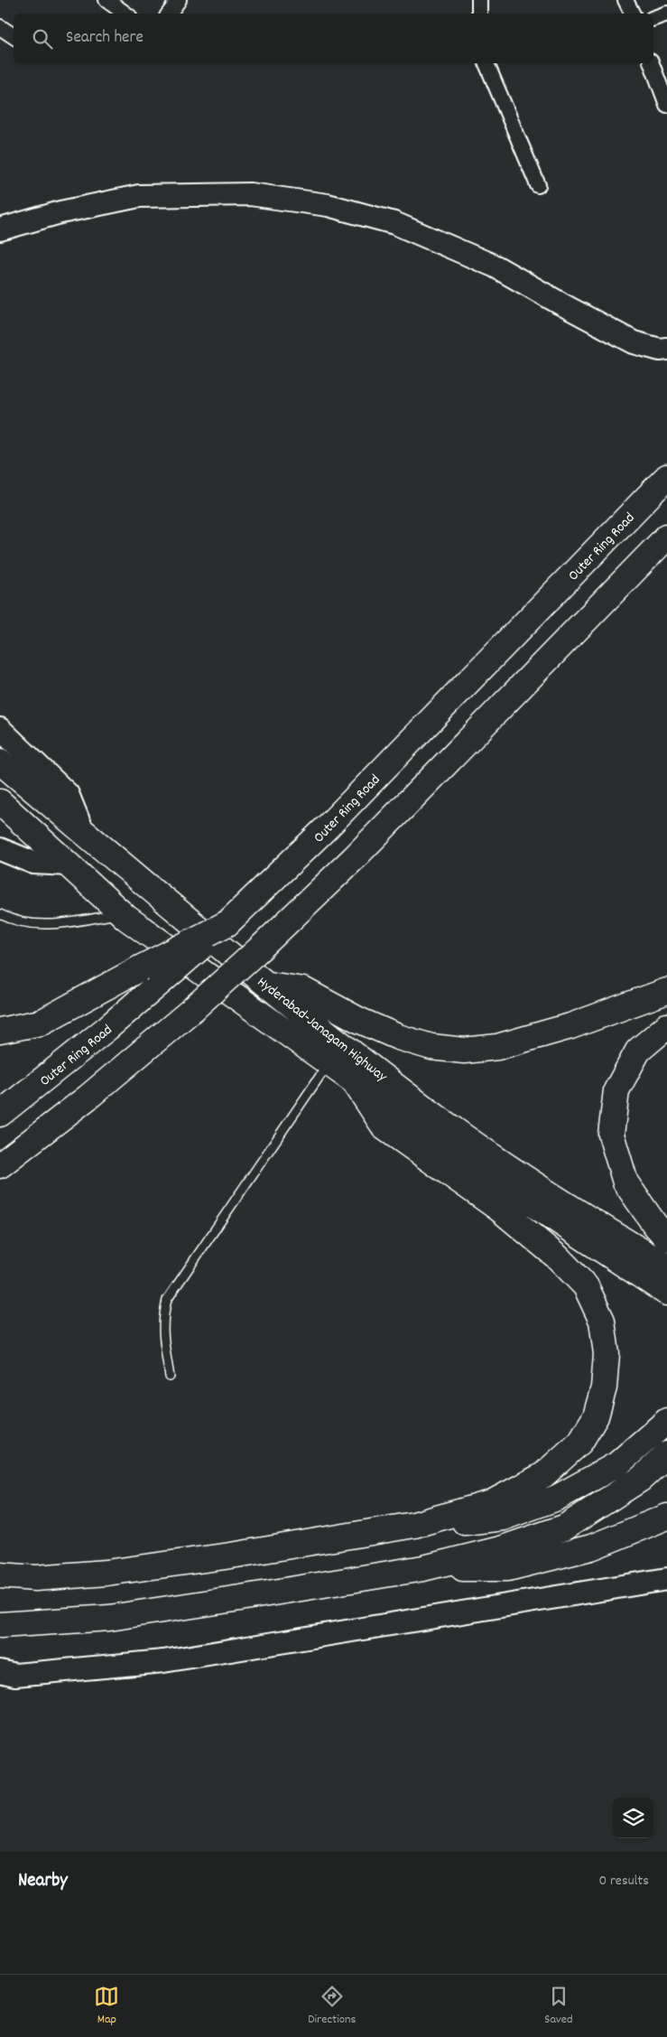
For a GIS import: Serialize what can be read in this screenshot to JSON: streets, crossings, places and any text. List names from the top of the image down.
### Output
{
  "streets": {
    "highway": ["Outer Ring Road", "Hyderabad-Janagam Highway"]
  },
  "page": {
    "search": "Search here",
    "heading": ["Nearby", "0 results"],
    "nav": ["Map", "Directions", "Saved"]
  }
}
